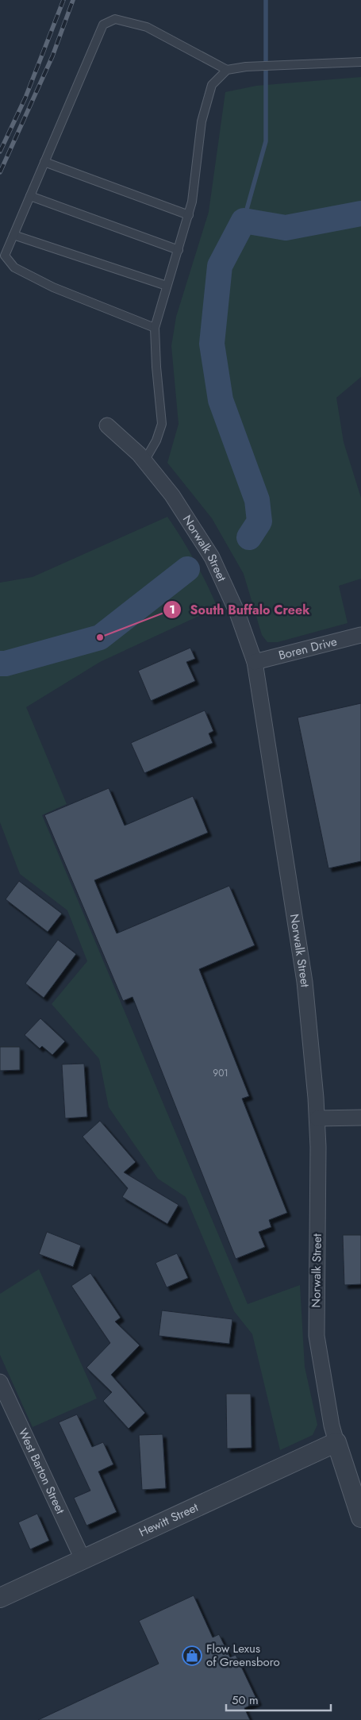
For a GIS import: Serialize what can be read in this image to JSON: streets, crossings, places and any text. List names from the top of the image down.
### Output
{
  "streets": {
    "street": [
      "Norwalk Street",
      "Boren Drive",
      "West Barton Street",
      "Hewitt Street"
    ]
  },
  "crossings": [
    ["Norwalk Street", "Boren Drive"],
    ["Norwalk Street", "Hewitt Street"],
    ["West Barton Street", "Hewitt Street"]
  ],
  "places": {
    "other": ["South Buffalo Creek"],
    "shop": ["Flow Lexus of Greensboro"]
  },
  "house_numbers": ["901"],
  "scale_bar": "50 m"
}
